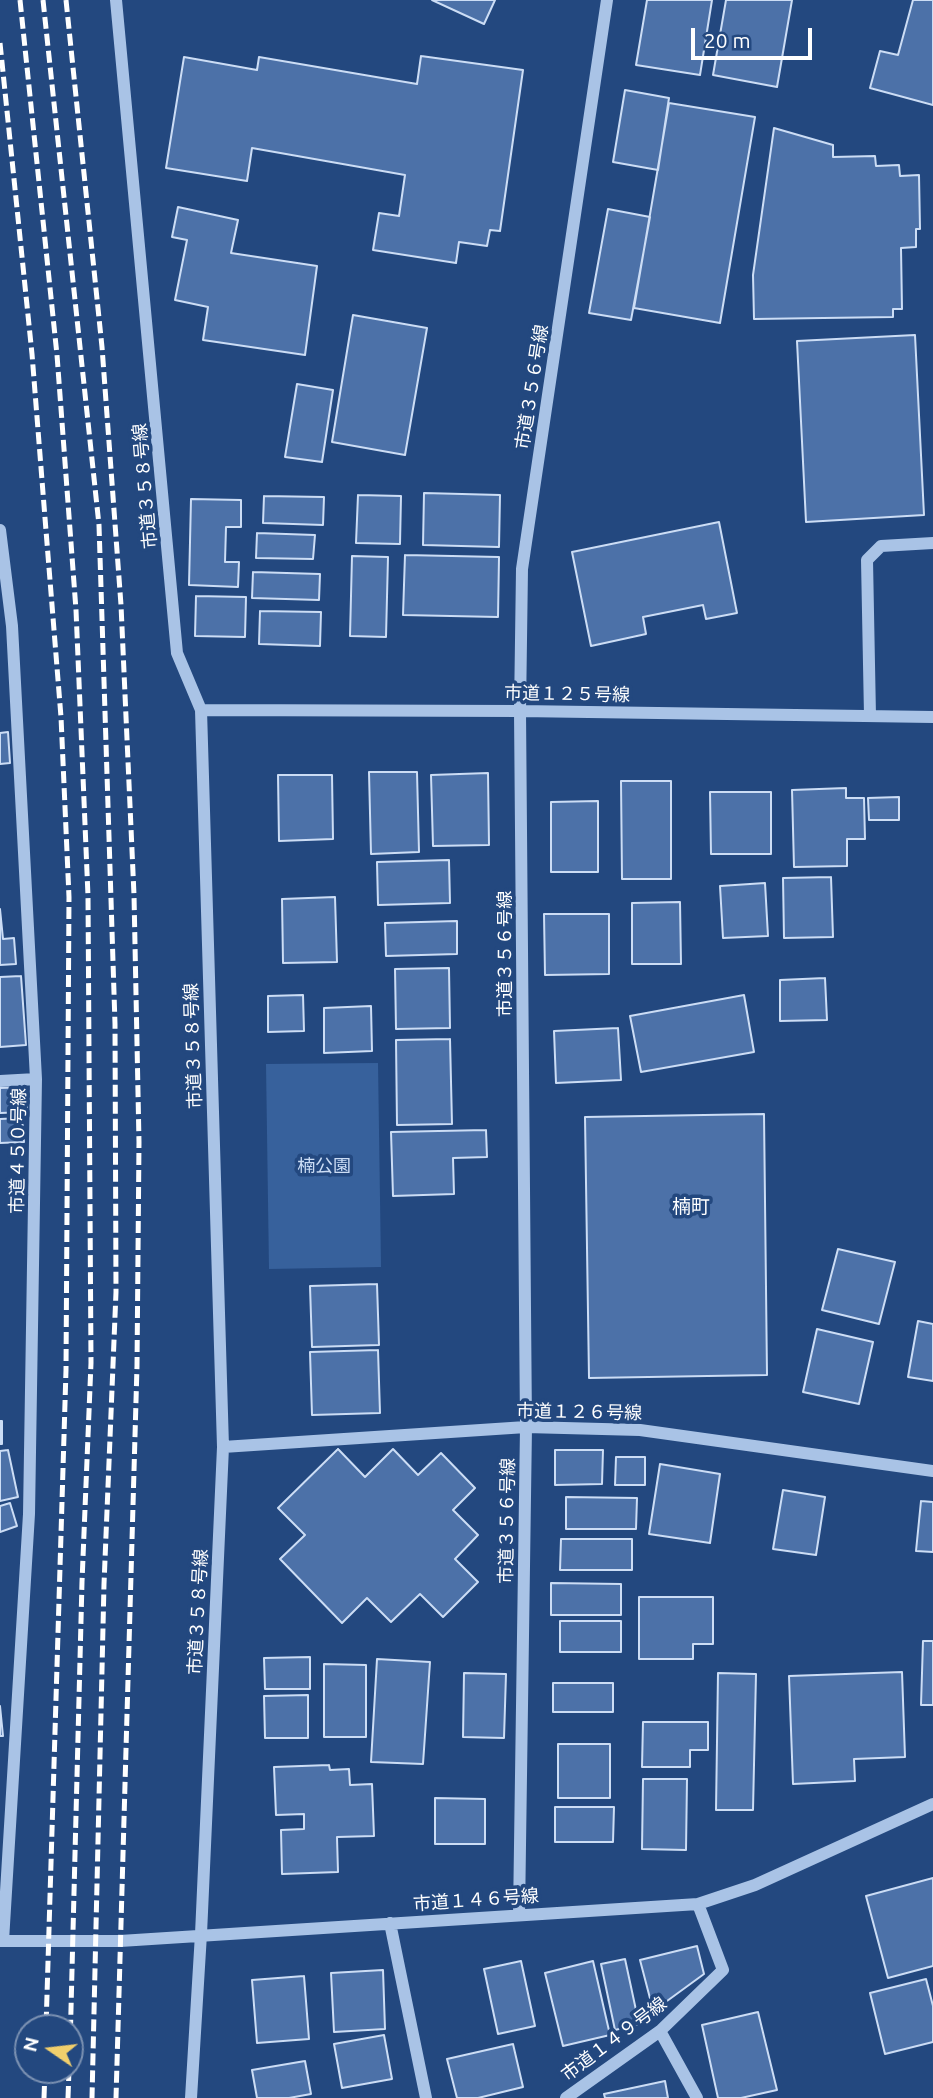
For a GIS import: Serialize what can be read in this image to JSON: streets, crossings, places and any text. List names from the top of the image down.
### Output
{
  "streets": {
    "street": [
      "市道３５６号線",
      "市道３５８号線",
      "市道１２５号線",
      "市道４５０号線",
      "市道１２６号線",
      "市道１４６号線",
      "市道１４９号線"
    ]
  },
  "crossings": [
    ["市道３５６号線", "市道１２５号線"],
    ["市道３５６号線", "市道１２６号線"],
    ["市道３５６号線", "市道１４６号線"],
    ["市道３５８号線", "市道１２５号線"],
    ["市道３５８号線", "市道１２６号線"],
    ["市道３５８号線", "市道１４６号線"],
    ["市道４５０号線", "市道１４６号線"],
    ["市道１４６号線", "市道１４９号線"]
  ],
  "districts": ["楠町"],
  "parks": ["楠公園"],
  "scale_bar": "20 m",
  "north": "left"
}
